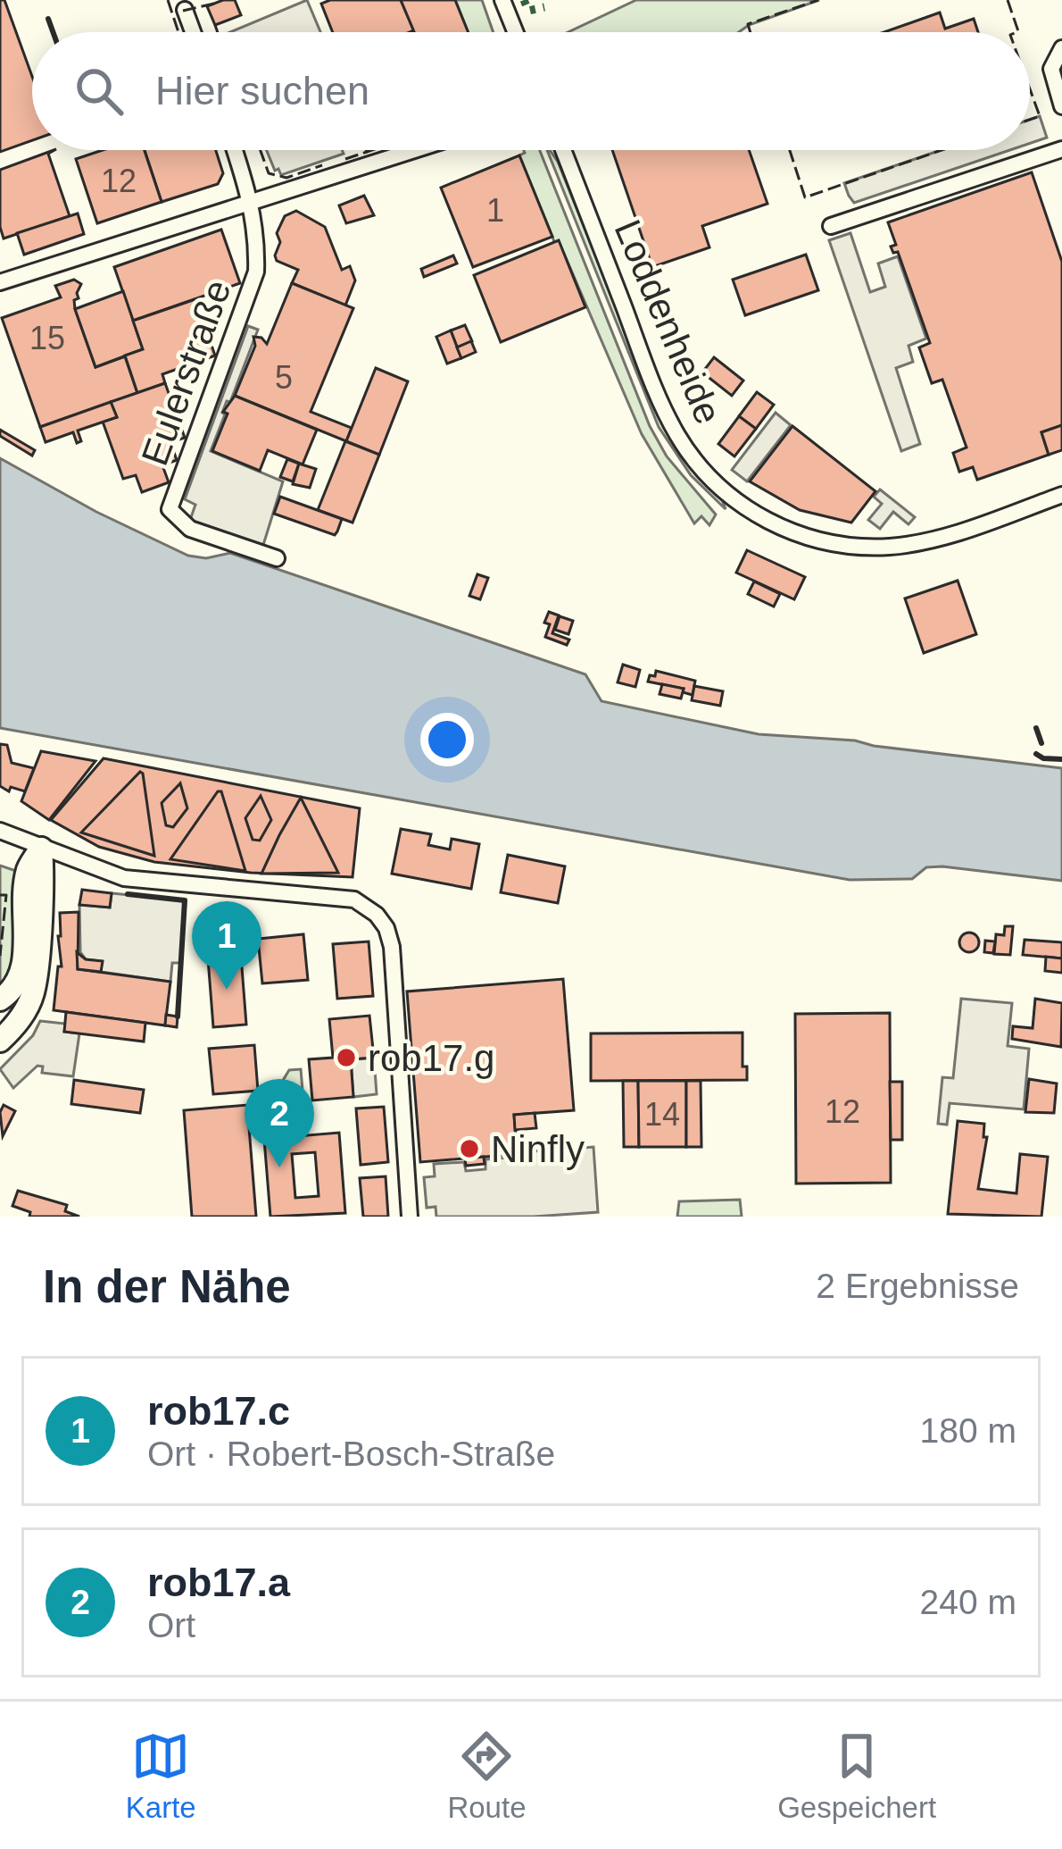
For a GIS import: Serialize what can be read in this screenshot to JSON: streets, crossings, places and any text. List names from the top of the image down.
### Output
{
  "streets": {
    "street": ["Loddenheide", "Eulerstraße"]
  },
  "places": ["rob17.g", "Ninfly"],
  "house_numbers": [
    "12",
    "1",
    "15",
    "5",
    "12",
    "14"
  ],
  "page": {
    "search": "Hier suchen",
    "pins": ["1", "2"],
    "heading": ["In der Nähe", "2 Ergebnisse"],
    "list": [
      {
        "mark": "1",
        "name": "rob17.c",
        "note": "Ort · Robert-Bosch-Straße",
        "value": "180 m"
      },
      {
        "mark": "2",
        "name": "rob17.a",
        "note": "Ort",
        "value": "240 m"
      }
    ],
    "nav": ["Karte", "Route", "Gespeichert"]
  }
}
